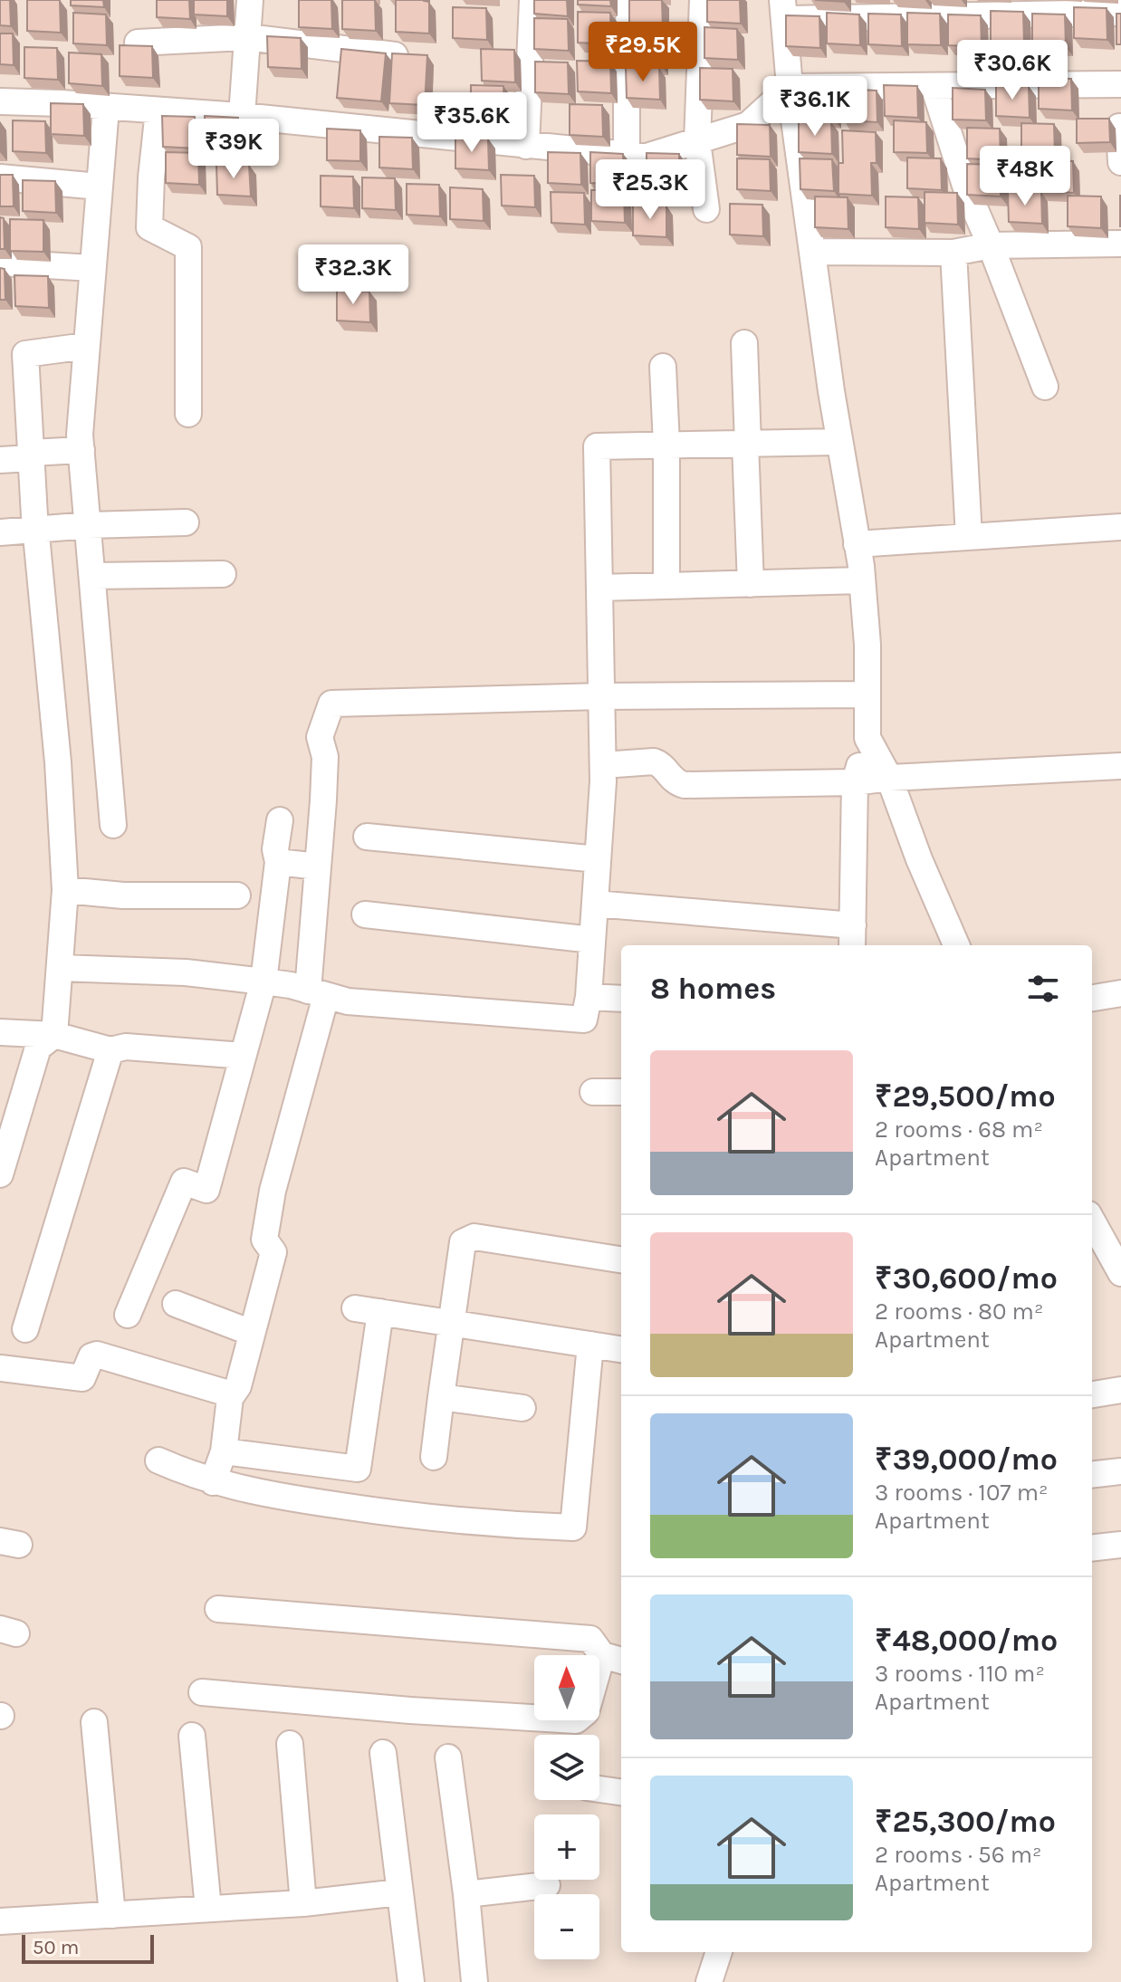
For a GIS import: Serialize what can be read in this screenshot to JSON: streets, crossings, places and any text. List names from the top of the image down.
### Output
{
  "scale_bar": "50 m",
  "north": "top",
  "page": {
    "price": [
      "₹29.5K",
      "₹30.6K",
      "₹36.1K",
      "₹35.6K",
      "₹39K",
      "₹48K",
      "₹25.3K",
      "₹32.3K"
    ],
    "heading": "8 homes",
    "list": [
      {
        "name": "₹29,500/mo",
        "note": "2 rooms · 68 m² · Apartment"
      },
      {
        "name": "₹30,600/mo",
        "note": "2 rooms · 80 m² · Apartment"
      },
      {
        "name": "₹39,000/mo",
        "note": "3 rooms · 107 m² · Apartment"
      },
      {
        "name": "₹48,000/mo",
        "note": "3 rooms · 110 m² · Apartment"
      },
      {
        "name": "₹25,300/mo",
        "note": "2 rooms · 56 m² · Apartment"
      }
    ],
    "map_buttons": ["+", "−"],
    "scale": "50 m"
  }
}
